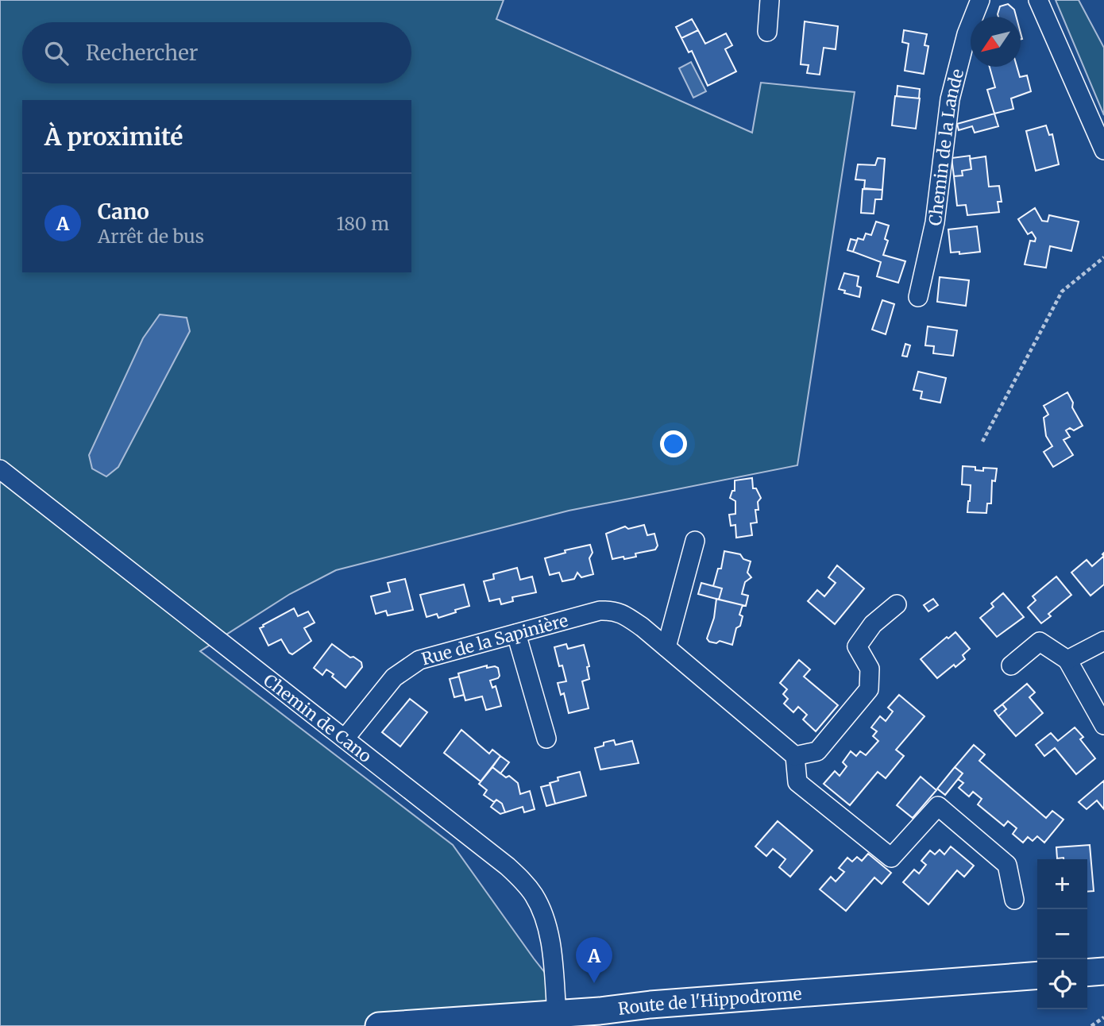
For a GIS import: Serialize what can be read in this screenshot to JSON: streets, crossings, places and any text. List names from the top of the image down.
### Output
{
  "streets": {
    "main road": ["Route de l'Hippodrome"],
    "street": ["Chemin de la Lande", "Rue de la Sapinière", "Chemin de Cano"]
  },
  "crossings": [
    ["Rue de la Sapinière", "Chemin de Cano"],
    ["Chemin de Cano", "Route de l'Hippodrome"]
  ],
  "north": "bottom left",
  "page": {
    "search": "Rechercher",
    "heading": "À proximité",
    "list": [
      {
        "mark": "A",
        "name": "Cano",
        "note": "Arrêt de bus",
        "value": "180 m"
      }
    ],
    "map_buttons": ["+", "−"],
    "pins": "A"
  }
}
